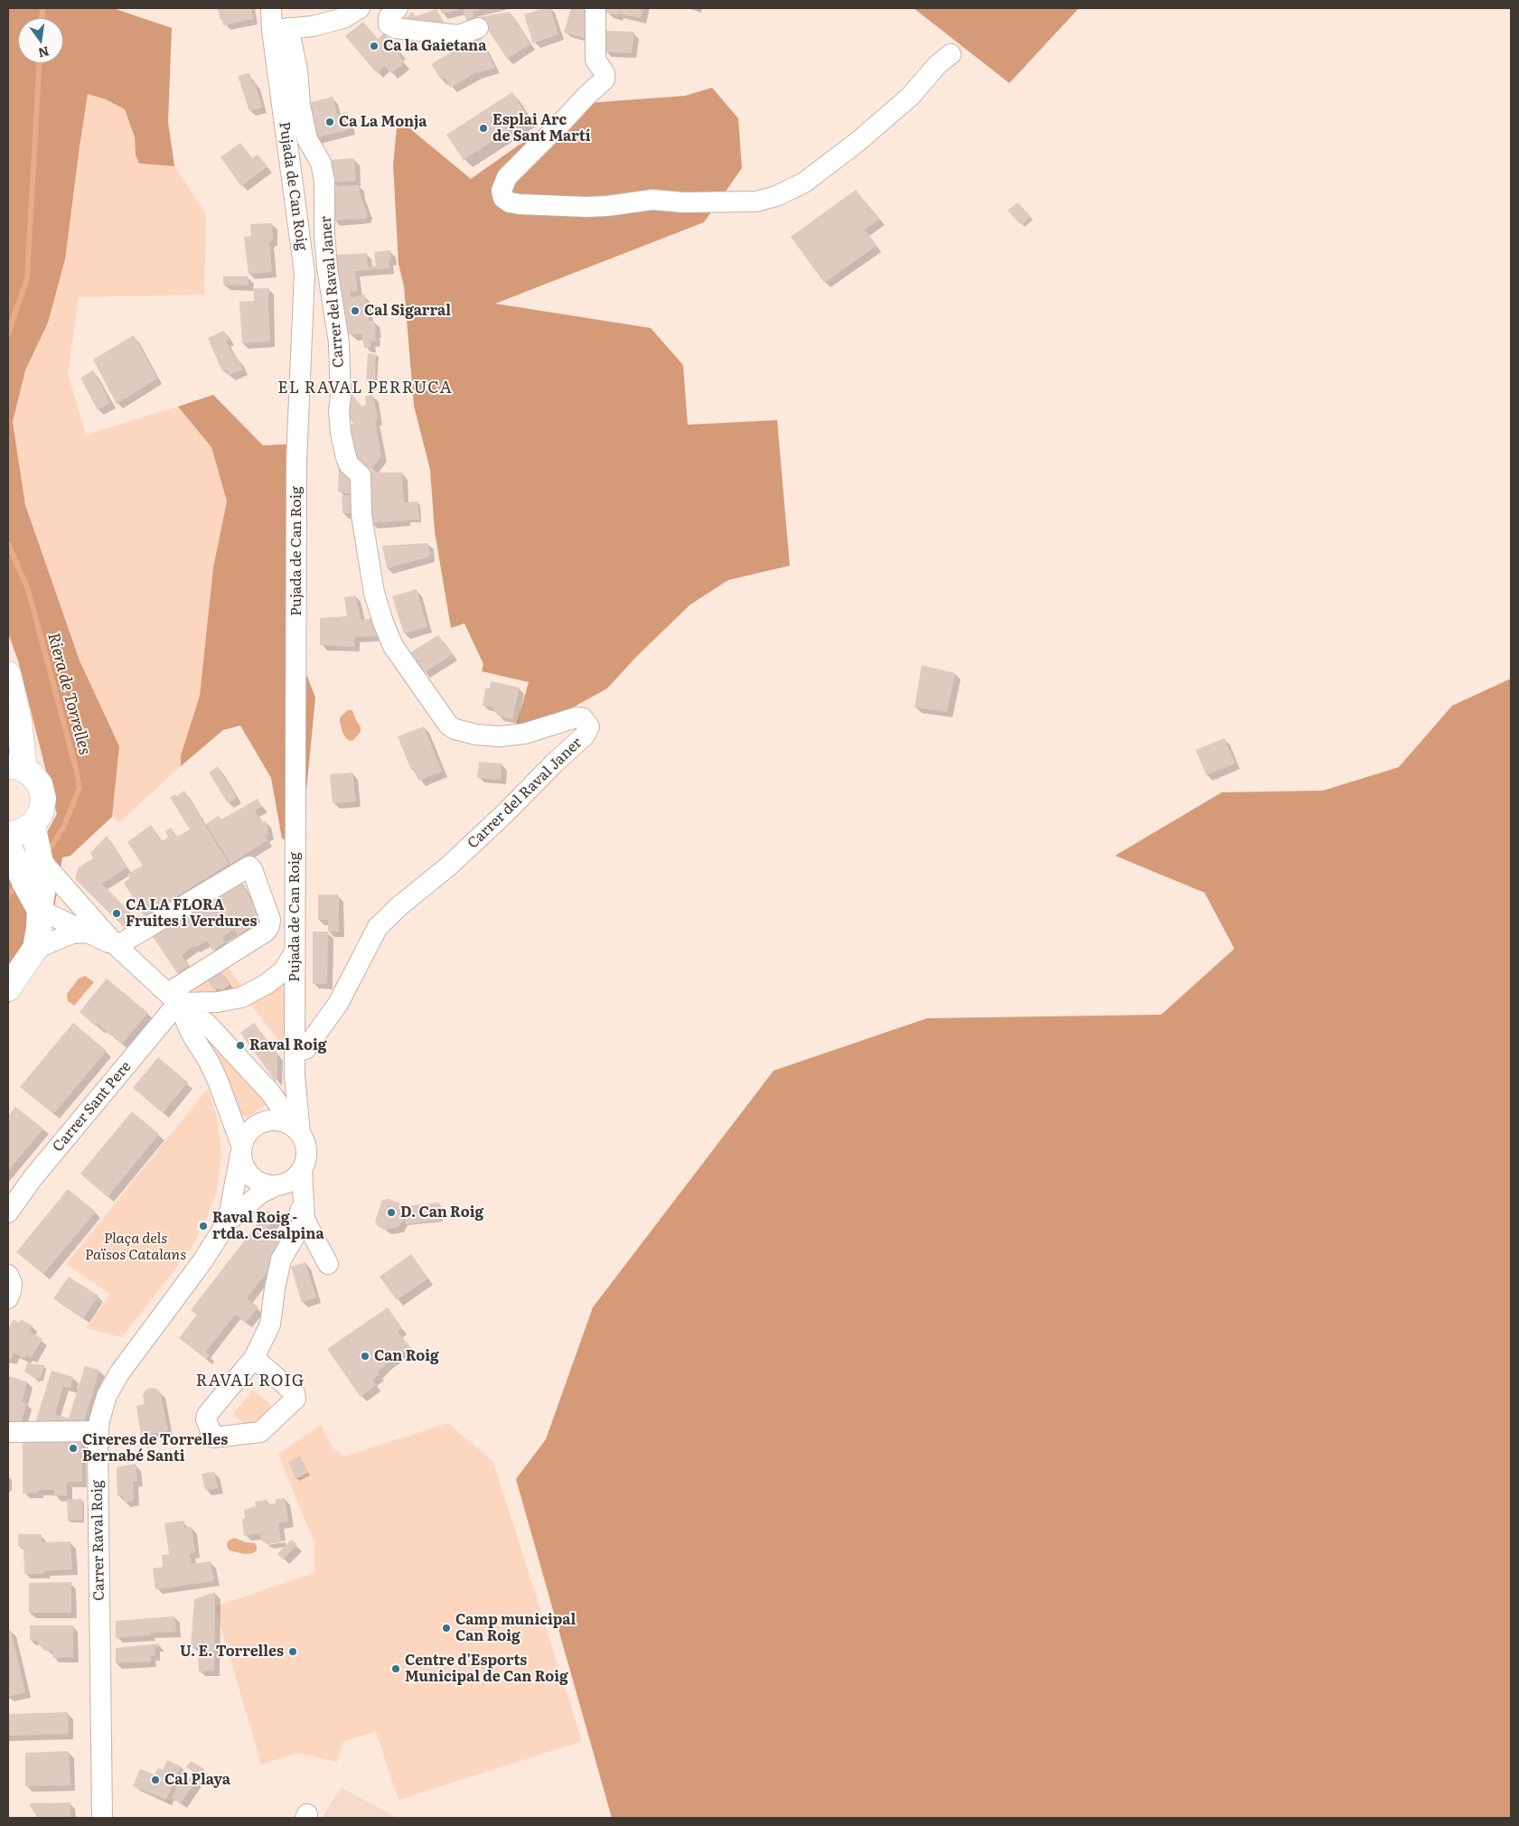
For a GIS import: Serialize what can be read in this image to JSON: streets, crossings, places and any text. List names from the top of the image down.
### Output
{
  "streets": {
    "street": [
      "Pujada de Can Roig",
      "Carrer del Raval Janer",
      "Carrer Sant Pere",
      "Carrer Raval Roig"
    ]
  },
  "crossings": [
    ["Pujada de Can Roig", "Carrer del Raval Janer"],
    ["Pujada de Can Roig", "Carrer Raval Roig"]
  ],
  "districts": ["EL RAVAL PERRUCA", "RAVAL ROIG"],
  "water": ["Riera de Torrelles"],
  "parks": ["Plaça dels Països Catalans"],
  "places": [
    "Ca la Gaietana",
    "Ca La Monja",
    "Esplai Arc de Sant Martí",
    "Cal Sigarral",
    "CA LA FLORA Fruites i Verdures",
    "Raval Roig",
    "D. Can Roig",
    "Raval Roig - rtda. Cesalpina",
    "Can Roig",
    "Cireres de Torrelles Bernabé Santi",
    "Camp municipal Can Roig",
    "U. E. Torrelles",
    "Centre d'Esports Municipal de Can Roig",
    "Cal Playa"
  ],
  "north": "bottom"
}
